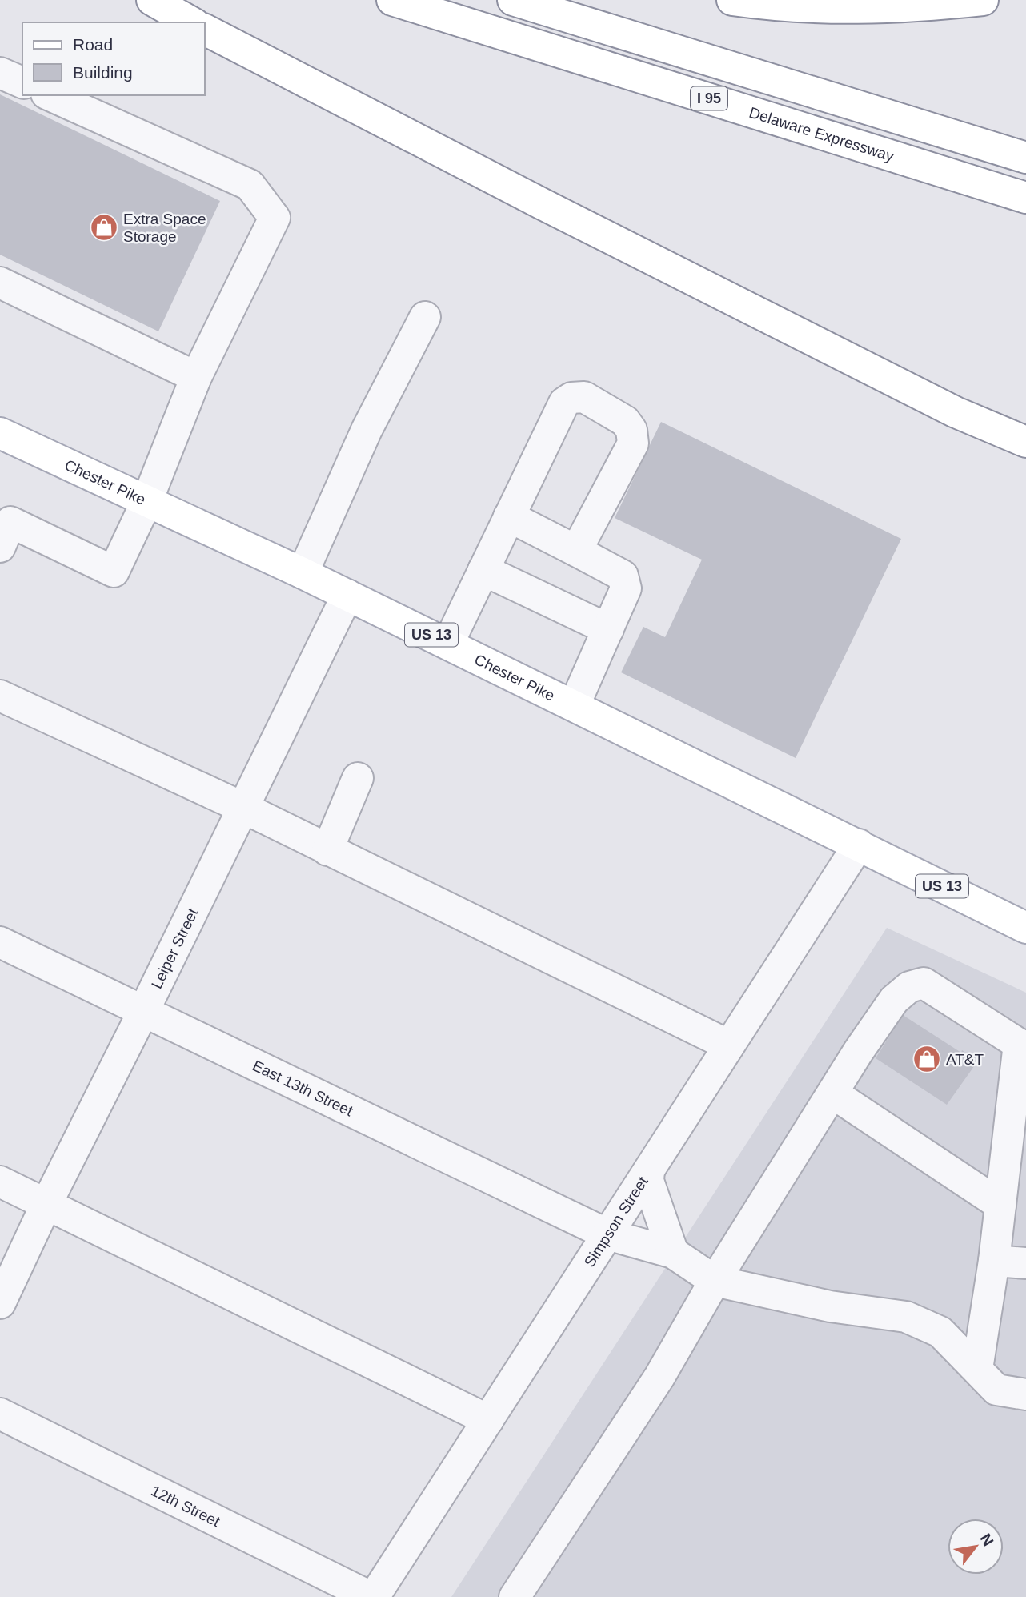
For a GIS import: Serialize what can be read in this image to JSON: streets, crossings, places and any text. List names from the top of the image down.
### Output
{
  "streets": {
    "main road": [
      "I 95",
      "Delaware Expressway",
      "Chester Pike",
      "US 13"
    ],
    "street": [
      "Leiper Street",
      "East 13th Street",
      "Simpson Street",
      "12th Street"
    ]
  },
  "crossings": [
    ["Chester Pike", "Leiper Street"],
    ["Chester Pike", "Simpson Street"],
    ["Leiper Street", "East 13th Street"],
    ["East 13th Street", "Simpson Street"],
    ["Simpson Street", "12th Street"]
  ],
  "places": {
    "shop": ["Extra Space Storage", "AT&T"]
  },
  "legend": ["Road", "Building"],
  "north": "top right"
}
